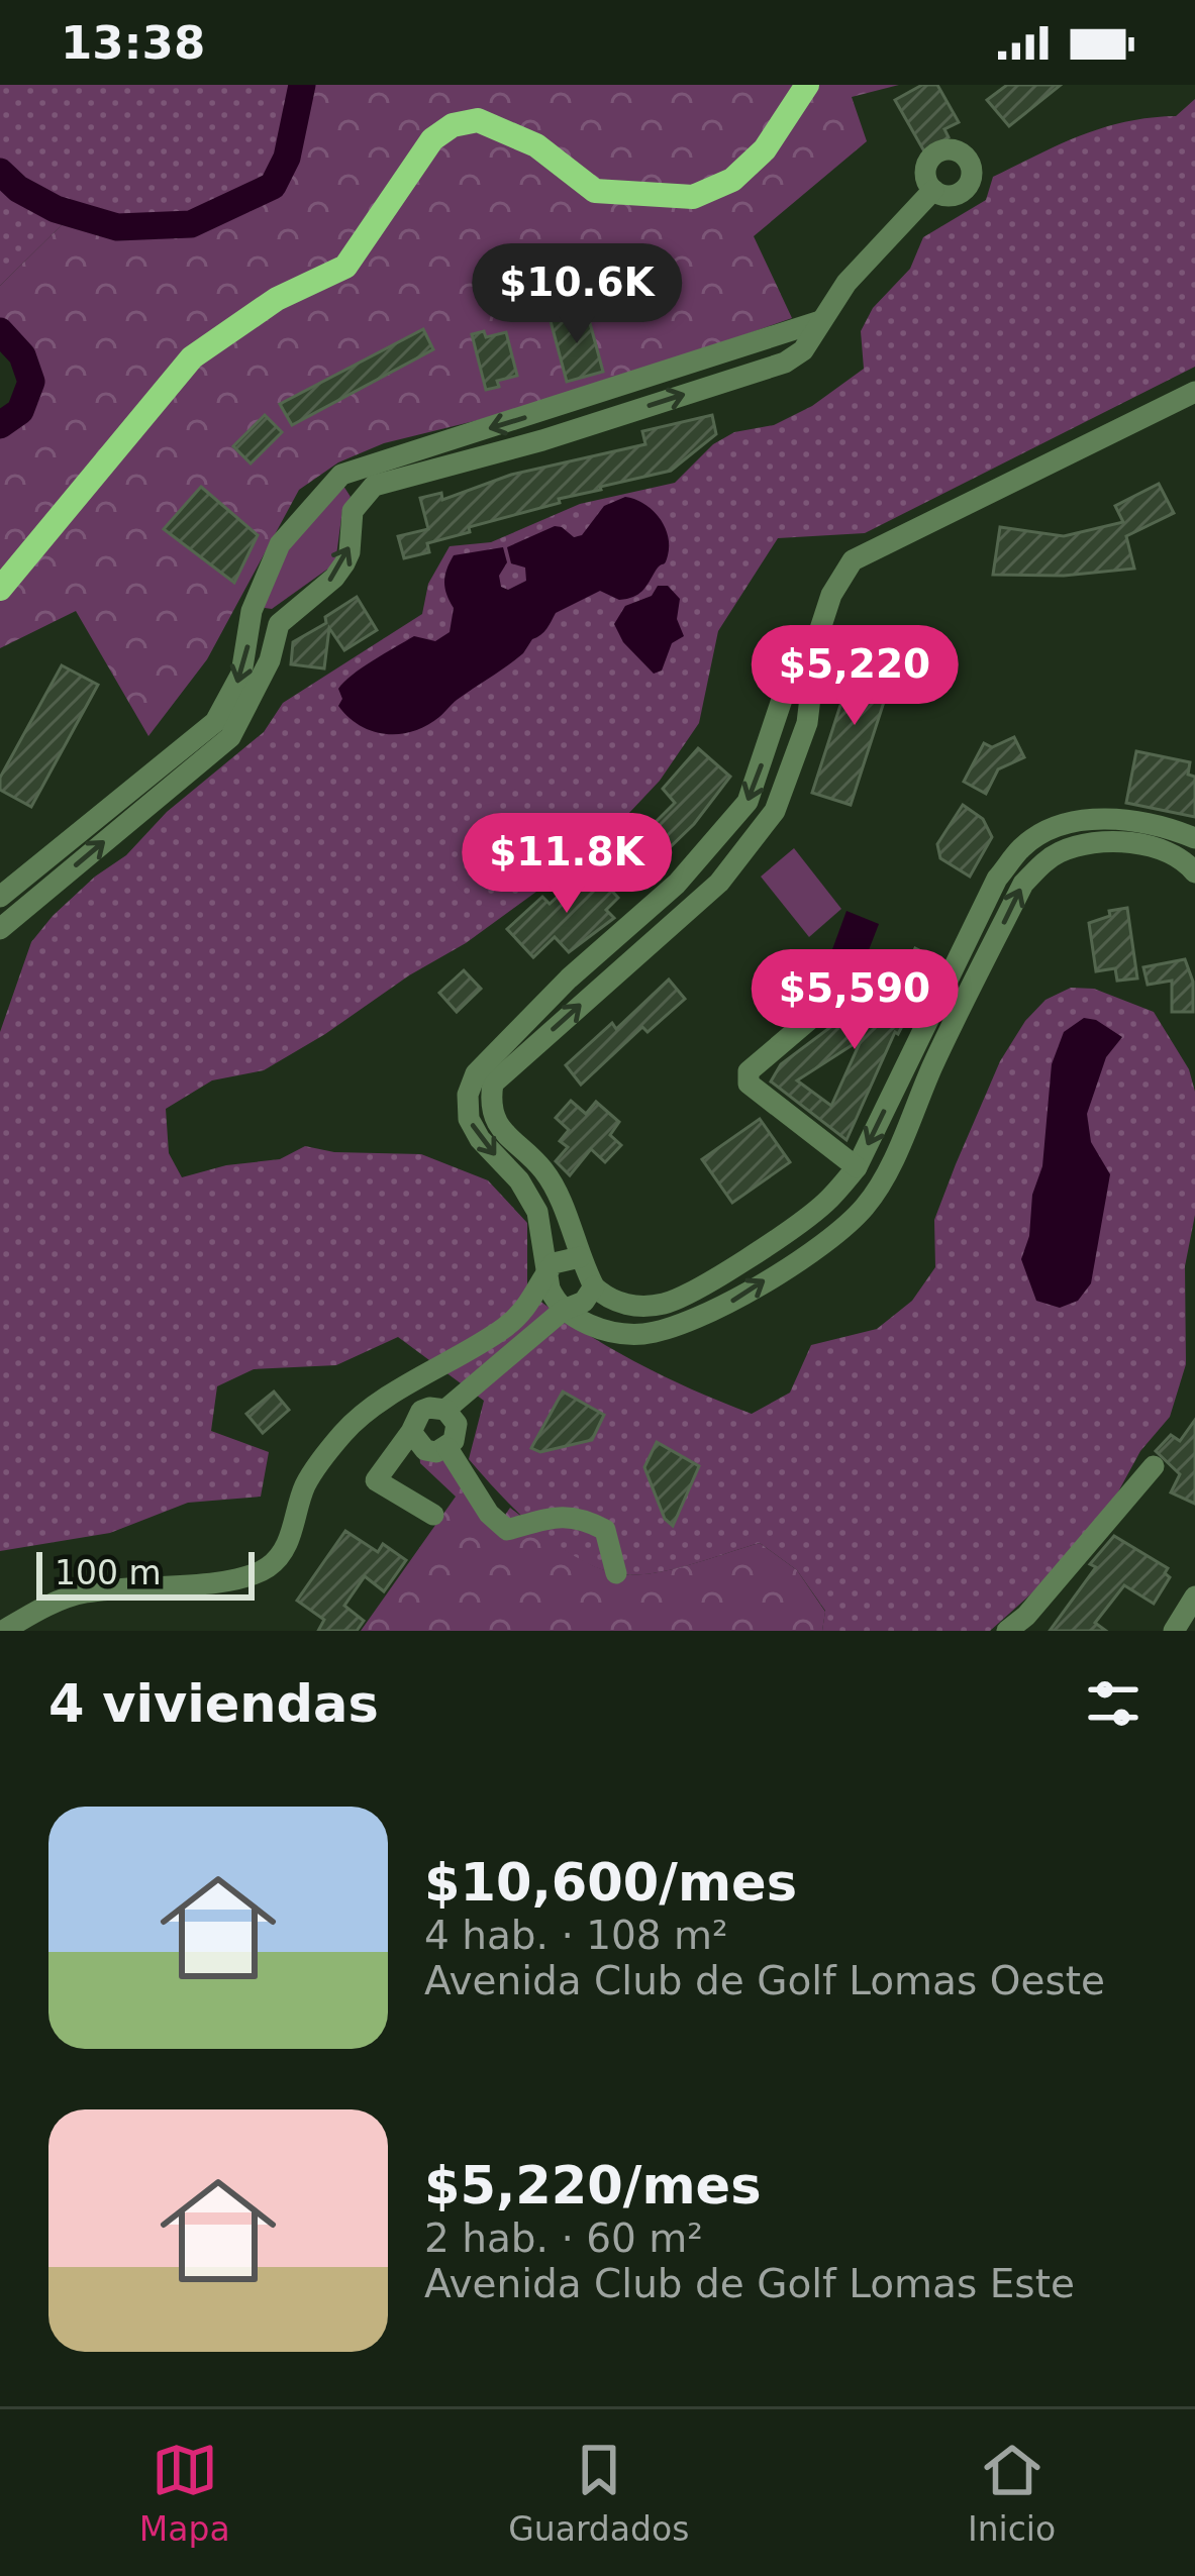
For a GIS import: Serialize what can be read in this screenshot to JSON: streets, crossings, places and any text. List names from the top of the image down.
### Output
{
  "scale_bar": "100 m",
  "page": {
    "status": "13:38",
    "price": [
      "$10.6K",
      "$5,220",
      "$11.8K",
      "$5,590"
    ],
    "scale": "100 m",
    "heading": "4 viviendas",
    "list": [
      {
        "name": "$10,600/mes",
        "note": "4 hab. · 108 m² · Avenida Club de Golf Lomas Oeste"
      },
      {
        "name": "$5,220/mes",
        "note": "2 hab. · 60 m² · Avenida Club de Golf Lomas Este"
      }
    ],
    "tabs": ["Mapa", "Guardados", "Inicio"]
  }
}
